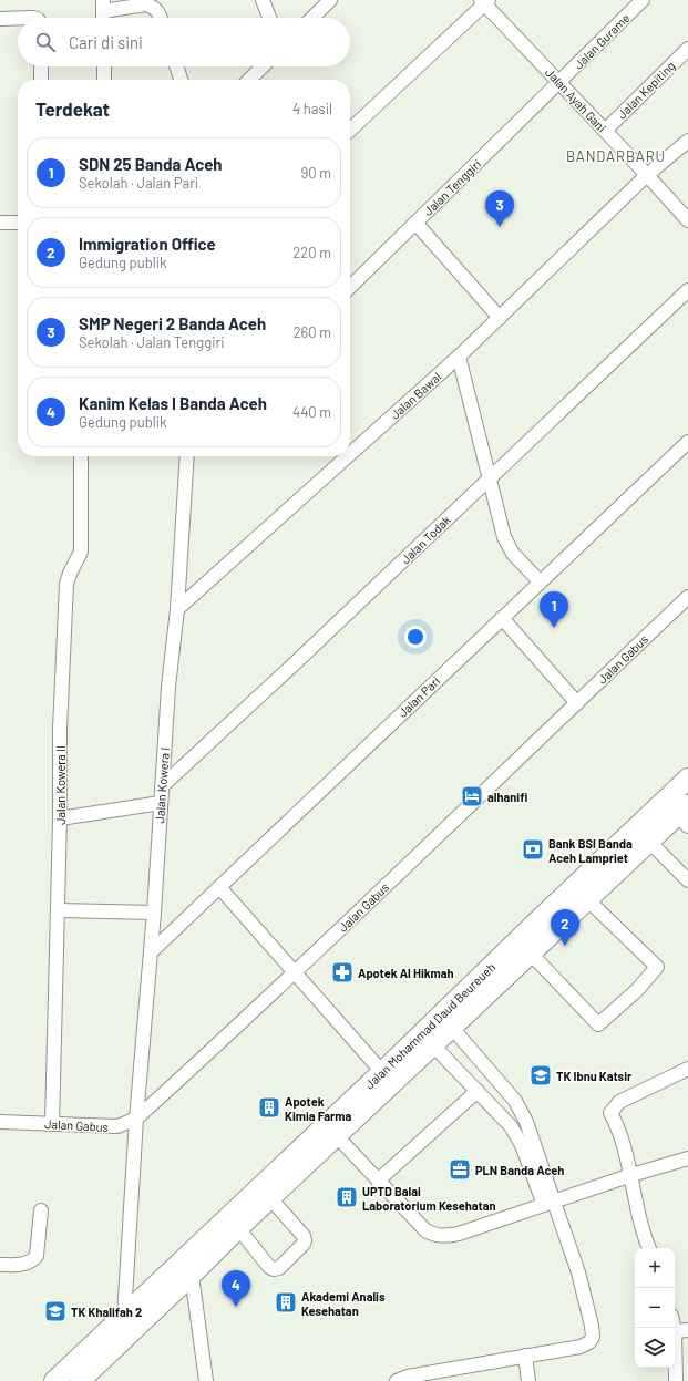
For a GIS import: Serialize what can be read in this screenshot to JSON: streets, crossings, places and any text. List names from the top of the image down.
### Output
{
  "streets": {
    "highway": ["Jalan Mohammad Daud Beureueh"],
    "street": [
      "Jalan Gurame",
      "Jalan Kepiting",
      "Jalan Ayah Gani",
      "Jalan Tenggiri",
      "Jalan Bawal",
      "Jalan Todak",
      "Jalan Gabus",
      "Jalan Pari",
      "Jalan Kowera II",
      "Jalan Kowera I"
    ]
  },
  "crossings": [
    ["Jalan Gurame", "Jalan Ayah Gani"],
    ["Jalan Gurame", "Jalan Tenggiri"],
    ["Jalan Kepiting", "Jalan Ayah Gani"],
    ["Jalan Ayah Gani", "Jalan Tenggiri"],
    ["Jalan Ayah Gani", "Jalan Bawal"],
    ["Jalan Bawal", "Jalan Kowera I"],
    ["Jalan Todak", "Jalan Kowera I"],
    ["Jalan Gabus", "Jalan Kowera II"],
    ["Jalan Gabus", "Jalan Kowera I"],
    ["Jalan Pari", "Jalan Kowera I"],
    ["Jalan Kowera I", "Jalan Mohammad Daud Beureueh"]
  ],
  "districts": ["BANDARBARU"],
  "places": {
    "hotel": ["alhanifi"],
    "bank": ["Bank BSI Banda Aceh Lampriet"],
    "pharmacy": ["Apotek Al Hikmah"],
    "school or university": ["TK Ibnu Katsir", "TK Khalifah 2"],
    "building": ["Apotek Kimia Farma", "UPTD Balai Laboratorium Kesehatan", "Akademi Analis Kesehatan"],
    "office": ["PLN Banda Aceh"]
  },
  "page": {
    "search": "Cari di sini",
    "heading": ["Terdekat", "4 hasil"],
    "list": [
      {
        "mark": "1",
        "name": "SDN 25 Banda Aceh",
        "note": "Sekolah · Jalan Pari",
        "value": "90 m"
      },
      {
        "mark": "2",
        "name": "Immigration Office",
        "note": "Gedung publik",
        "value": "220 m"
      },
      {
        "mark": "3",
        "name": "SMP Negeri 2 Banda Aceh",
        "note": "Sekolah · Jalan Tenggiri",
        "value": "260 m"
      },
      {
        "mark": "4",
        "name": "Kanim Kelas I Banda Aceh",
        "note": "Gedung publik",
        "value": "440 m"
      }
    ],
    "pins": [
      "3",
      "1",
      "2",
      "4"
    ],
    "map_buttons": ["+", "−"]
  }
}
